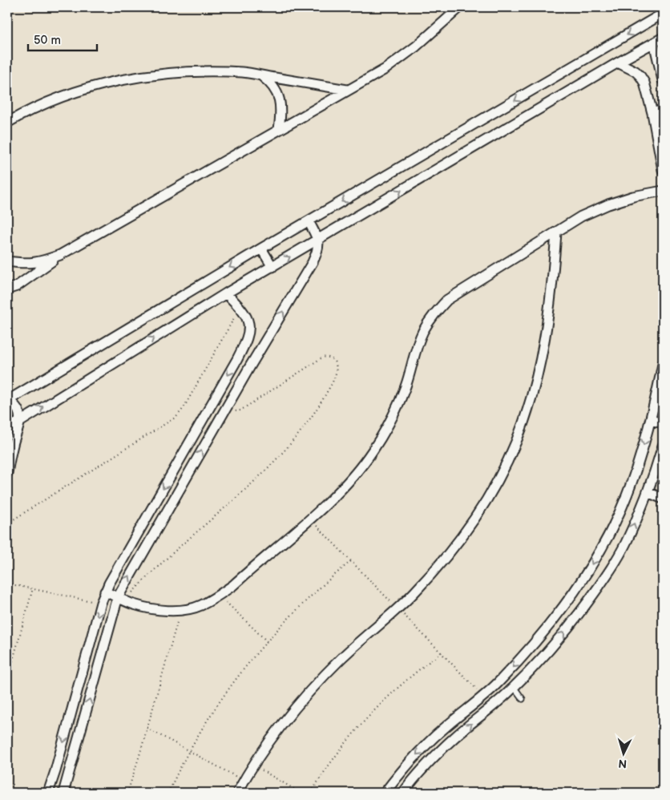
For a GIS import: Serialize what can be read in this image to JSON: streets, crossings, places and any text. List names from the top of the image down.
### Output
{
  "scale_bar": "50 m",
  "north": "bottom"
}
